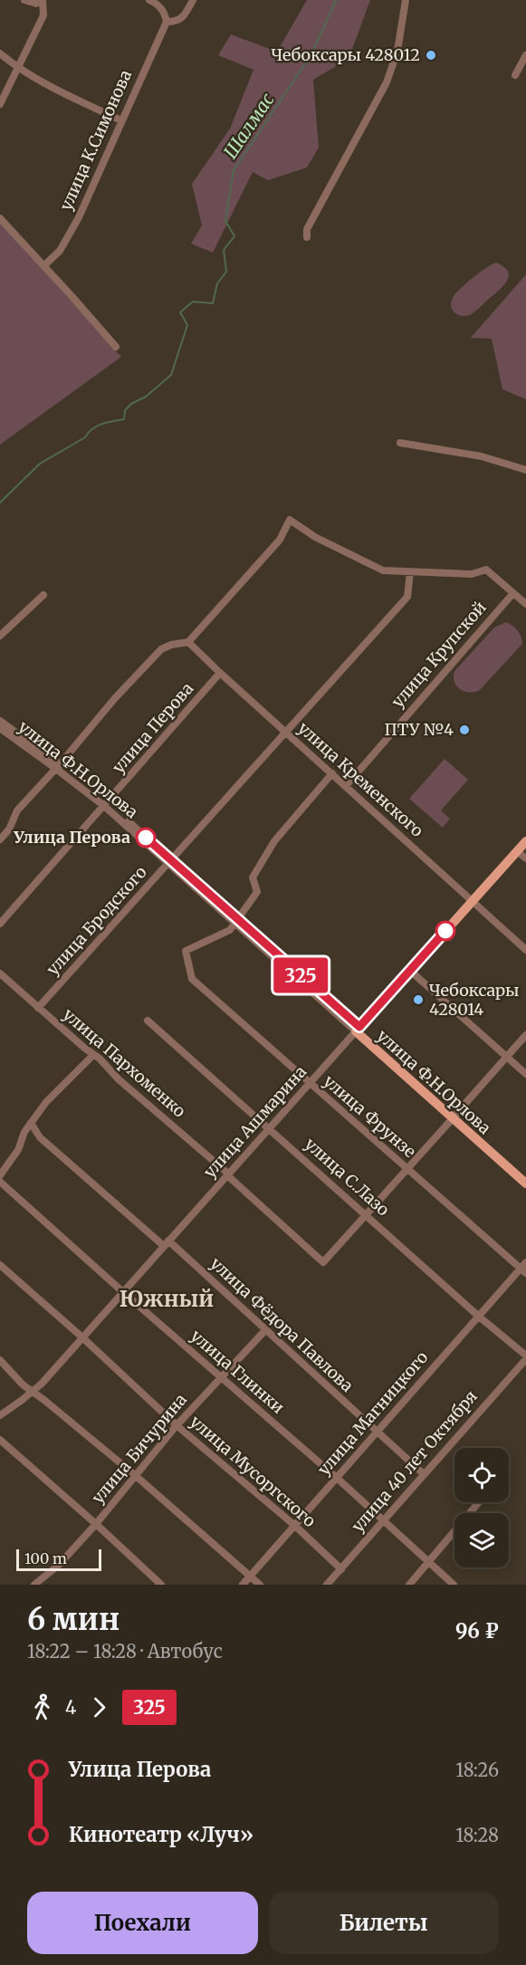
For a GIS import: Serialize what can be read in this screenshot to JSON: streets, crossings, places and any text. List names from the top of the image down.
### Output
{
  "streets": {
    "main road": ["улица Ф.Н.Орлова", "улица Ашмарина"],
    "street": [
      "улица К.Симонова",
      "улица Крупской",
      "улица Перова",
      "улица Кременского",
      "улица Бродского",
      "улица Пархоменко",
      "улица Фрунзе",
      "улица С.Лазо",
      "улица Фёдора Павлова",
      "улица Глинки",
      "улица Магницкого",
      "улица Бичурина",
      "улица 40 лет Октября",
      "улица Мусоргского"
    ]
  },
  "crossings": [
    ["улица Крупской", "улица Кременского"],
    ["улица Перова", "улица Ф.Н.Орлова"],
    ["улица Перова", "улица Кременского"],
    ["улица Ф.Н.Орлова", "улица Бродского"],
    ["улица Ф.Н.Орлова", "улица Фрунзе"],
    ["улица Ф.Н.Орлова", "улица Ашмарина"],
    ["улица Кременского", "улица Бродского"],
    ["улица Кременского", "улица Ашмарина"],
    ["улица Бродского", "улица Пархоменко"],
    ["улица Пархоменко", "улица Ашмарина"],
    ["улица Пархоменко", "улица С.Лазо"],
    ["улица Фрунзе", "улица Ашмарина"],
    ["улица Фрунзе", "улица Магницкого"],
    ["улица Ашмарина", "улица С.Лазо"],
    ["улица Ашмарина", "улица Фёдора Павлова"],
    ["улица Ашмарина", "улица Глинки"],
    ["улица Ашмарина", "улица Мусоргского"],
    ["улица С.Лазо", "улица Магницкого"],
    ["улица С.Лазо", "улица 40 лет Октября"],
    ["улица Фёдора Павлова", "улица Магницкого"],
    ["улица Фёдора Павлова", "улица Бичурина"],
    ["улица Фёдора Павлова", "улица 40 лет Октября"],
    ["улица Глинки", "улица Магницкого"],
    ["улица Глинки", "улица Бичурина"],
    ["улица Глинки", "улица 40 лет Октября"],
    ["улица Магницкого", "улица Мусоргского"],
    ["улица Бичурина", "улица Мусоргского"],
    ["улица 40 лет Октября", "улица Мусоргского"]
  ],
  "districts": ["Южный"],
  "water": ["Шалмас"],
  "places": [
    "Чебоксары 428012",
    "ПТУ №4",
    "Улица Перова",
    "Чебоксары 428014"
  ],
  "lines": ["bus line 325"],
  "scale_bar": "100 m",
  "page": {
    "on_map": "325",
    "scale": "100 m",
    "heading": ["6 мин", "18:22 – 18:28 · Автобус", "96 ₽"],
    "legs": ["4", "325"],
    "list": [
      {
        "name": "Улица Перова",
        "value": "18:26"
      },
      {
        "name": "Кинотеатр «Луч»",
        "value": "18:28"
      }
    ],
    "buttons": ["Поехали", "Билеты"]
  }
}
